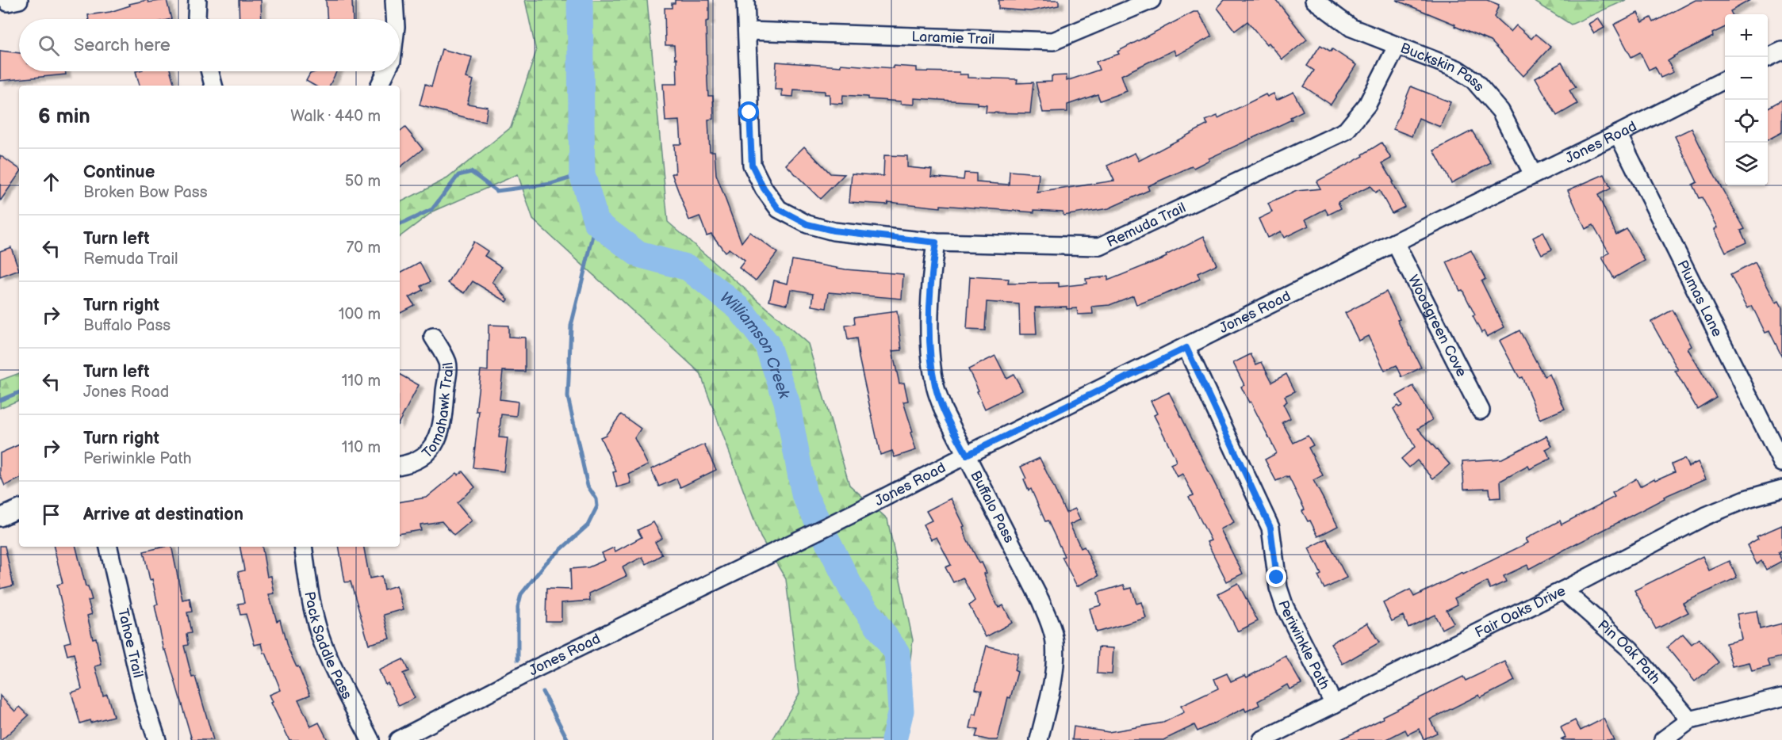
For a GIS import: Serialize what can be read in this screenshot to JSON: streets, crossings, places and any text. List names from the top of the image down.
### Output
{
  "streets": {
    "street": [
      "Laramie Trail",
      "Buckskin Pass",
      "Jones Road",
      "Remuda Trail",
      "Plumas Lane",
      "Woodgreen Cove",
      "Tomahawk Trail",
      "Buffalo Pass",
      "Fair Oaks Drive",
      "Tahoe Trail",
      "Pack Saddle Pass",
      "Periwinkle Path",
      "Pin Oak Path"
    ]
  },
  "crossings": [
    ["Laramie Trail", "Remuda Trail"],
    ["Buckskin Pass", "Jones Road"],
    ["Buckskin Pass", "Remuda Trail"],
    ["Jones Road", "Plumas Lane"],
    ["Jones Road", "Woodgreen Cove"],
    ["Jones Road", "Buffalo Pass"],
    ["Jones Road", "Periwinkle Path"],
    ["Remuda Trail", "Buffalo Pass"],
    ["Fair Oaks Drive", "Periwinkle Path"],
    ["Fair Oaks Drive", "Pin Oak Path"]
  ],
  "water": ["Williamson Creek"],
  "page": {
    "map_buttons": ["+", "−"],
    "search": "Search here",
    "heading": ["6 min", "Walk · 440 m"],
    "list": [
      ["Continue", "Broken Bow Pass", "50 m"],
      ["Turn left", "Remuda Trail", "70 m"],
      ["Turn right", "Buffalo Pass", "100 m"],
      ["Turn left", "Jones Road", "110 m"],
      ["Turn right", "Periwinkle Path", "110 m"],
      "Arrive at destination"
    ]
  }
}
